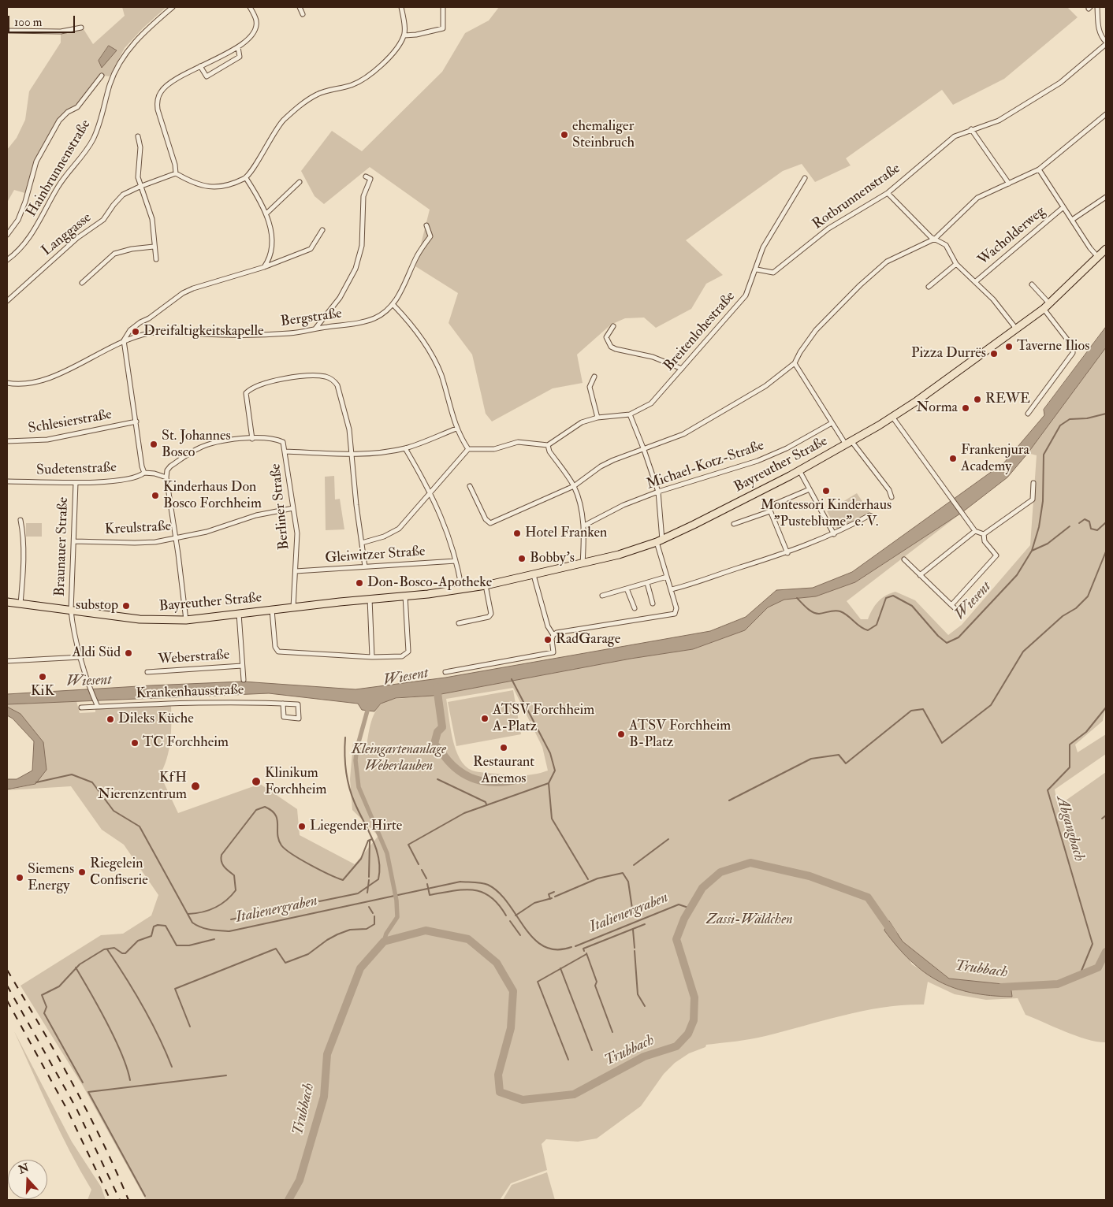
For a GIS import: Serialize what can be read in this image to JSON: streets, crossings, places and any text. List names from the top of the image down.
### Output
{
  "streets": {
    "main road": ["Bayreuther Straße"],
    "street": [
      "Hainbrunnenstraße",
      "Rotbrunnenstraße",
      "Langgasse",
      "Wacholderweg",
      "Bergstraße",
      "Breitenlohestraße",
      "Schlesierstraße",
      "Michael-Kotz-Straße",
      "Sudetenstraße",
      "Berliner Straße",
      "Kreulstraße",
      "Braunauer Straße",
      "Gleiwitzer Straße",
      "Weberstraße",
      "Krankenhausstraße"
    ]
  },
  "crossings": [
    ["Rotbrunnenstraße", "Breitenlohestraße"],
    ["Bayreuther Straße", "Berliner Straße"],
    ["Bayreuther Straße", "Braunauer Straße"],
    ["Bayreuther Straße", "Weberstraße"],
    ["Sudetenstraße", "Braunauer Straße"],
    ["Berliner Straße", "Kreulstraße"],
    ["Berliner Straße", "Gleiwitzer Straße"],
    ["Kreulstraße", "Braunauer Straße"]
  ],
  "water": [
    "Wiesent",
    "Abgangbach",
    "Italienergraben",
    "Trubbach"
  ],
  "parks": ["Kleingartenanlage Weberlauben", "Zassi-Wäldchen"],
  "places": [
    "ehemaliger Steinbruch",
    "Dreifaltigkeitskapelle",
    "Taverne Ilios",
    "Pizza Durrës",
    "REWE",
    "Norma",
    "St. Johannes Bosco",
    "Frankenjura Academy",
    "Montessori Kinderhaus \"Pusteblume\" e. V.",
    "Kinderhaus Don Bosco Forchheim",
    "Hotel Franken",
    "Bobby's",
    "Don-Bosco-Apotheke",
    "substop",
    "RadGarage",
    "Aldi Süd",
    "KiK",
    "ATSV Forchheim A-Platz",
    "Dileks Küche",
    "ATSV Forchheim B-Platz",
    "TC Forchheim",
    "Restaurant Anemos",
    "Klinikum Forchheim",
    "KfH Nierenzentrum",
    "Liegender Hirte",
    "Riegelein Confiserie",
    "Siemens Energy"
  ],
  "scale_bar": "100 m",
  "north": "top"
}
